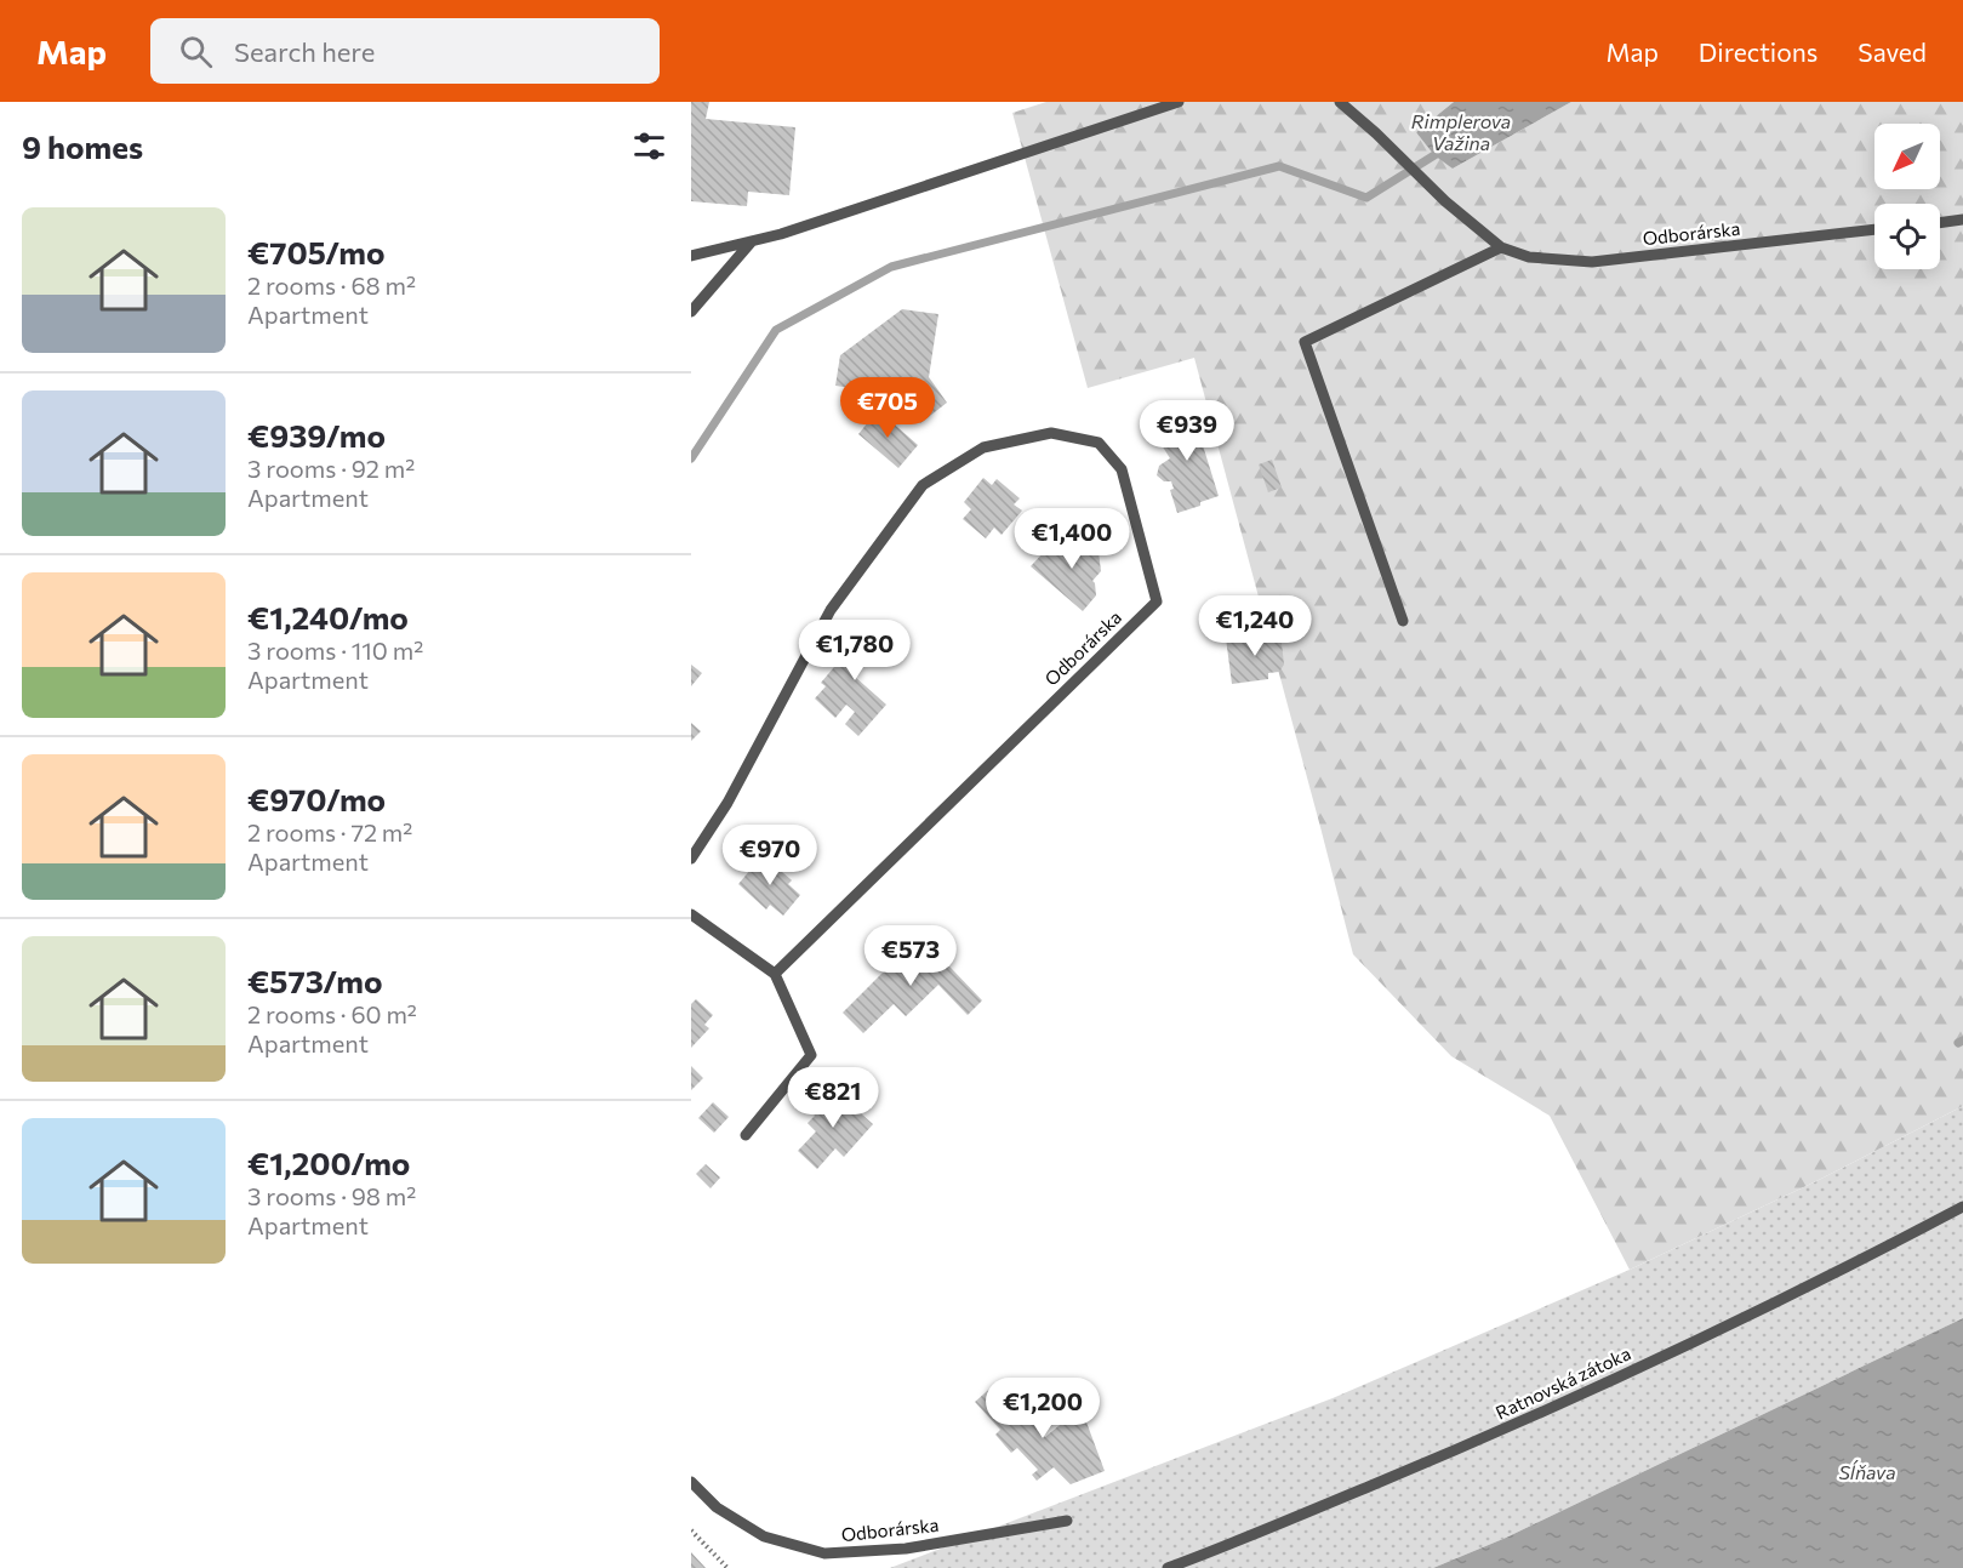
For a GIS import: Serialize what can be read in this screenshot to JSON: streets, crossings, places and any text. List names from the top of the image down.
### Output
{
  "streets": {
    "lane": ["Odborárska", "Ratnovská zátoka"]
  },
  "water": ["Rimplerova Važina", "Sĺňava"],
  "north": "bottom left",
  "page": {
    "header": "Map",
    "search": "Search here",
    "nav": ["Map", "Directions", "Saved"],
    "heading": "9 homes",
    "list": [
      {
        "name": "€705/mo",
        "note": "2 rooms · 68 m² · Apartment"
      },
      {
        "name": "€939/mo",
        "note": "3 rooms · 92 m² · Apartment"
      },
      {
        "name": "€1,240/mo",
        "note": "3 rooms · 110 m² · Apartment"
      },
      {
        "name": "€970/mo",
        "note": "2 rooms · 72 m² · Apartment"
      },
      {
        "name": "€573/mo",
        "note": "2 rooms · 60 m² · Apartment"
      },
      {
        "name": "€1,200/mo",
        "note": "3 rooms · 98 m² · Apartment"
      }
    ],
    "price": [
      "€705",
      "€939",
      "€1,400",
      "€1,240",
      "€1,780",
      "€970",
      "€573",
      "€821",
      "€1,200"
    ]
  }
}
